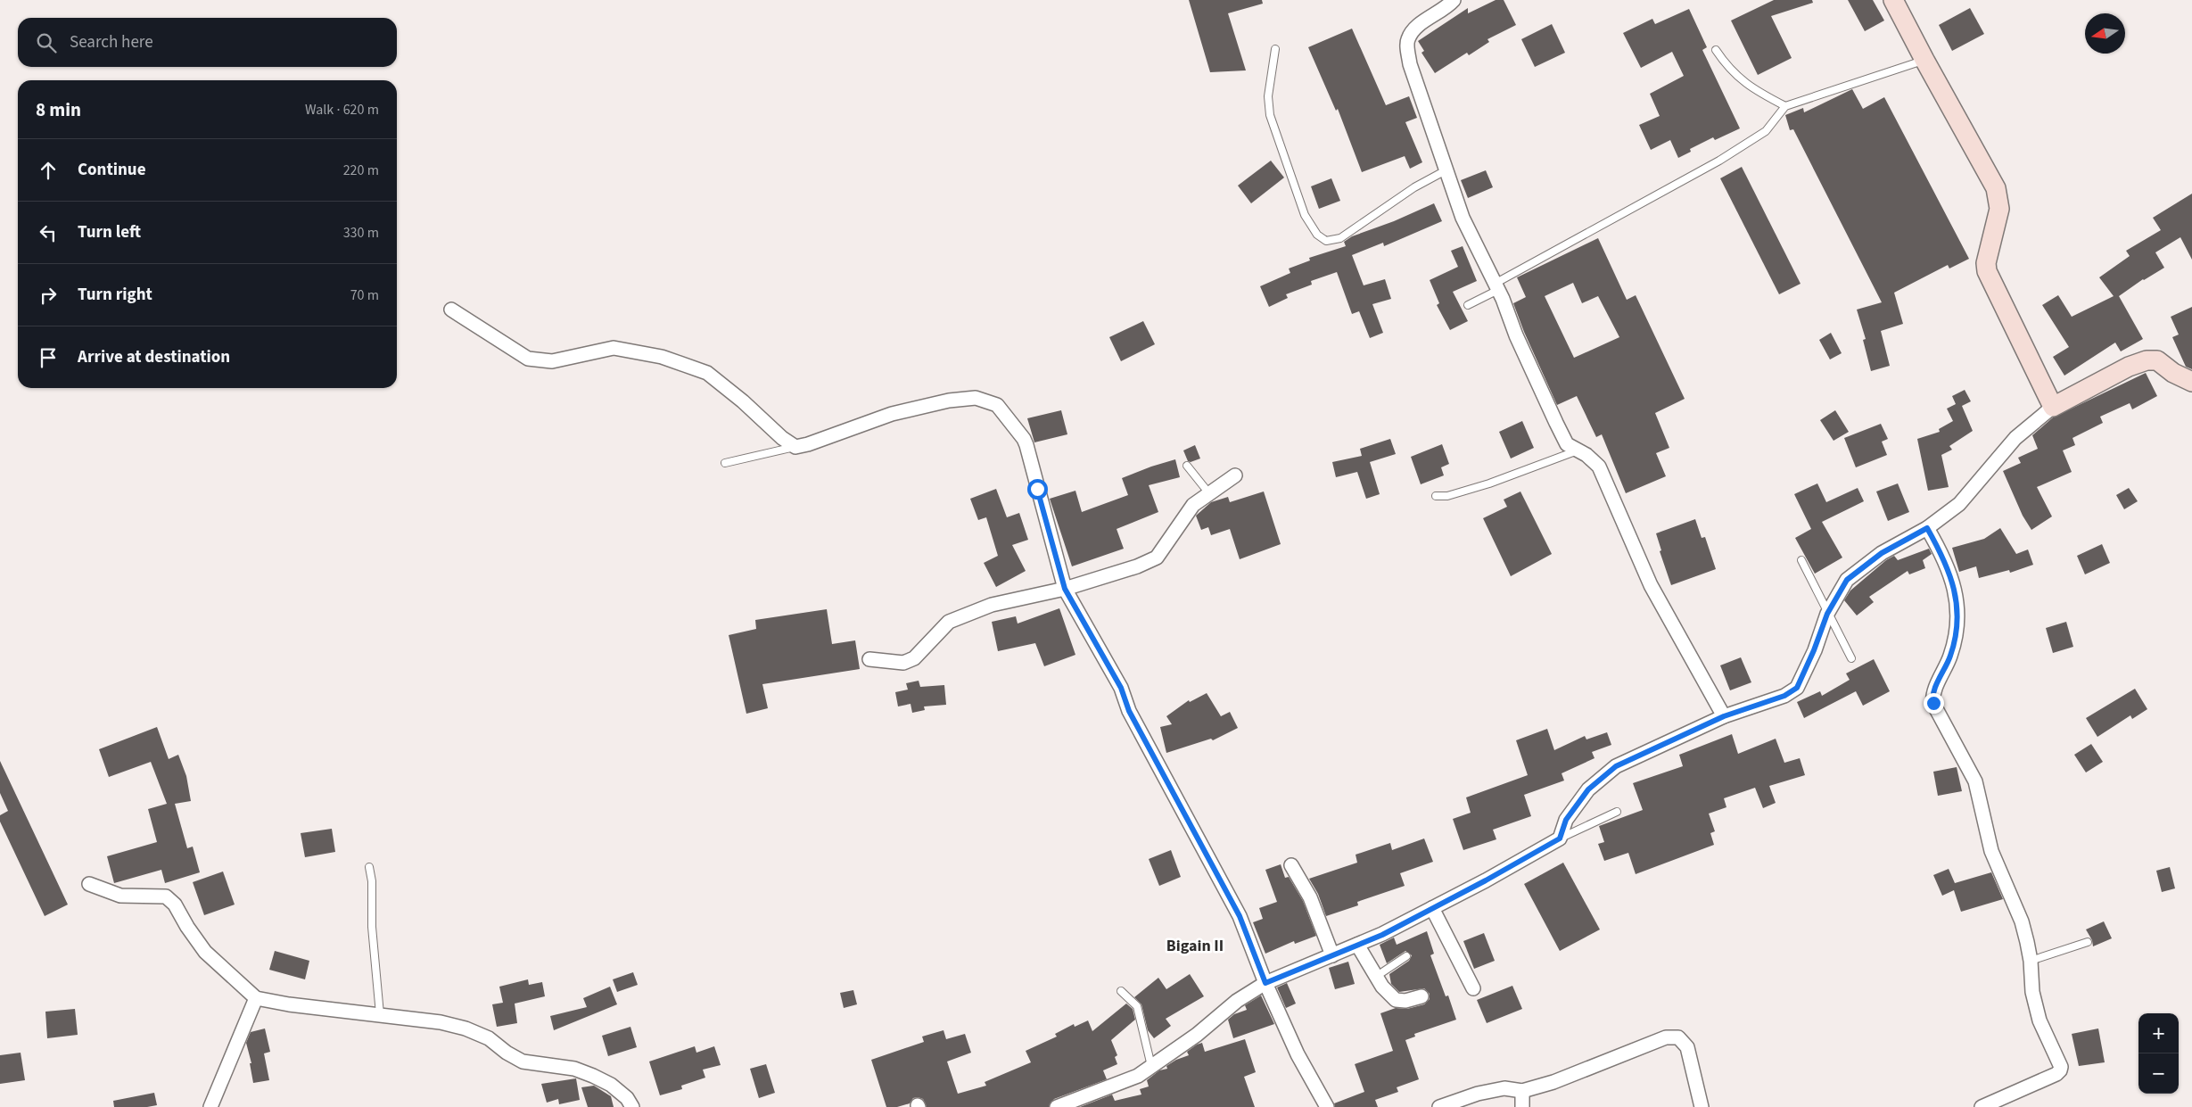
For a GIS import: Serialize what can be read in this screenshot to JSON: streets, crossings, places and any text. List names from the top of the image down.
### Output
{
  "districts": ["Bigain II"],
  "north": "left",
  "page": {
    "search": "Search here",
    "heading": ["8 min", "Walk · 620 m"],
    "list": [
      ["Continue", "220 m"],
      ["Turn left", "330 m"],
      ["Turn right", "70 m"],
      "Arrive at destination"
    ],
    "map_buttons": ["+", "−"]
  }
}
